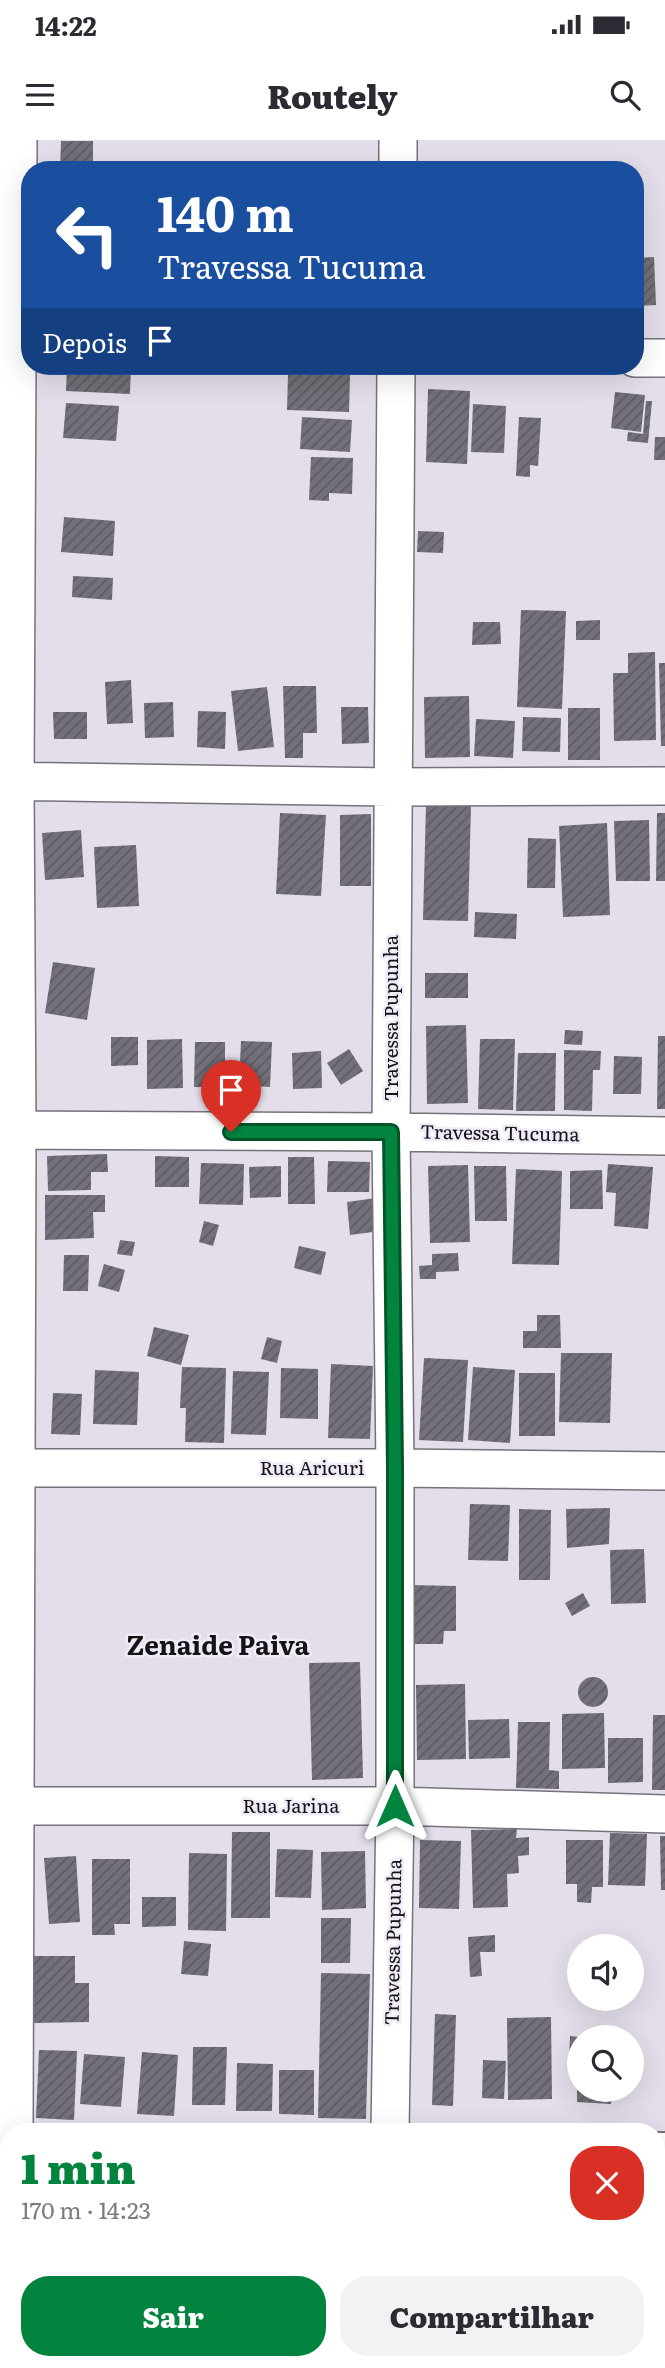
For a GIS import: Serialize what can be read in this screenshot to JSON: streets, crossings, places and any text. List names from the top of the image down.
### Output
{
  "streets": {
    "street": [
      "Travessa Pupunha",
      "Travessa Tucuma",
      "Rua Aricuri",
      "Rua Jarina"
    ]
  },
  "crossings": [
    ["Travessa Pupunha", "Travessa Tucuma"],
    ["Travessa Pupunha", "Rua Aricuri"],
    ["Travessa Pupunha", "Rua Jarina"]
  ],
  "districts": ["Zenaide Paiva"],
  "page": {
    "status": "14:22",
    "header": "Routely",
    "turn": ["140 m", "Travessa Tucuma"],
    "then": "Depois",
    "heading": ["1 min", "170 m · 14:23"],
    "buttons": ["Sair", "Compartilhar"]
  }
}
